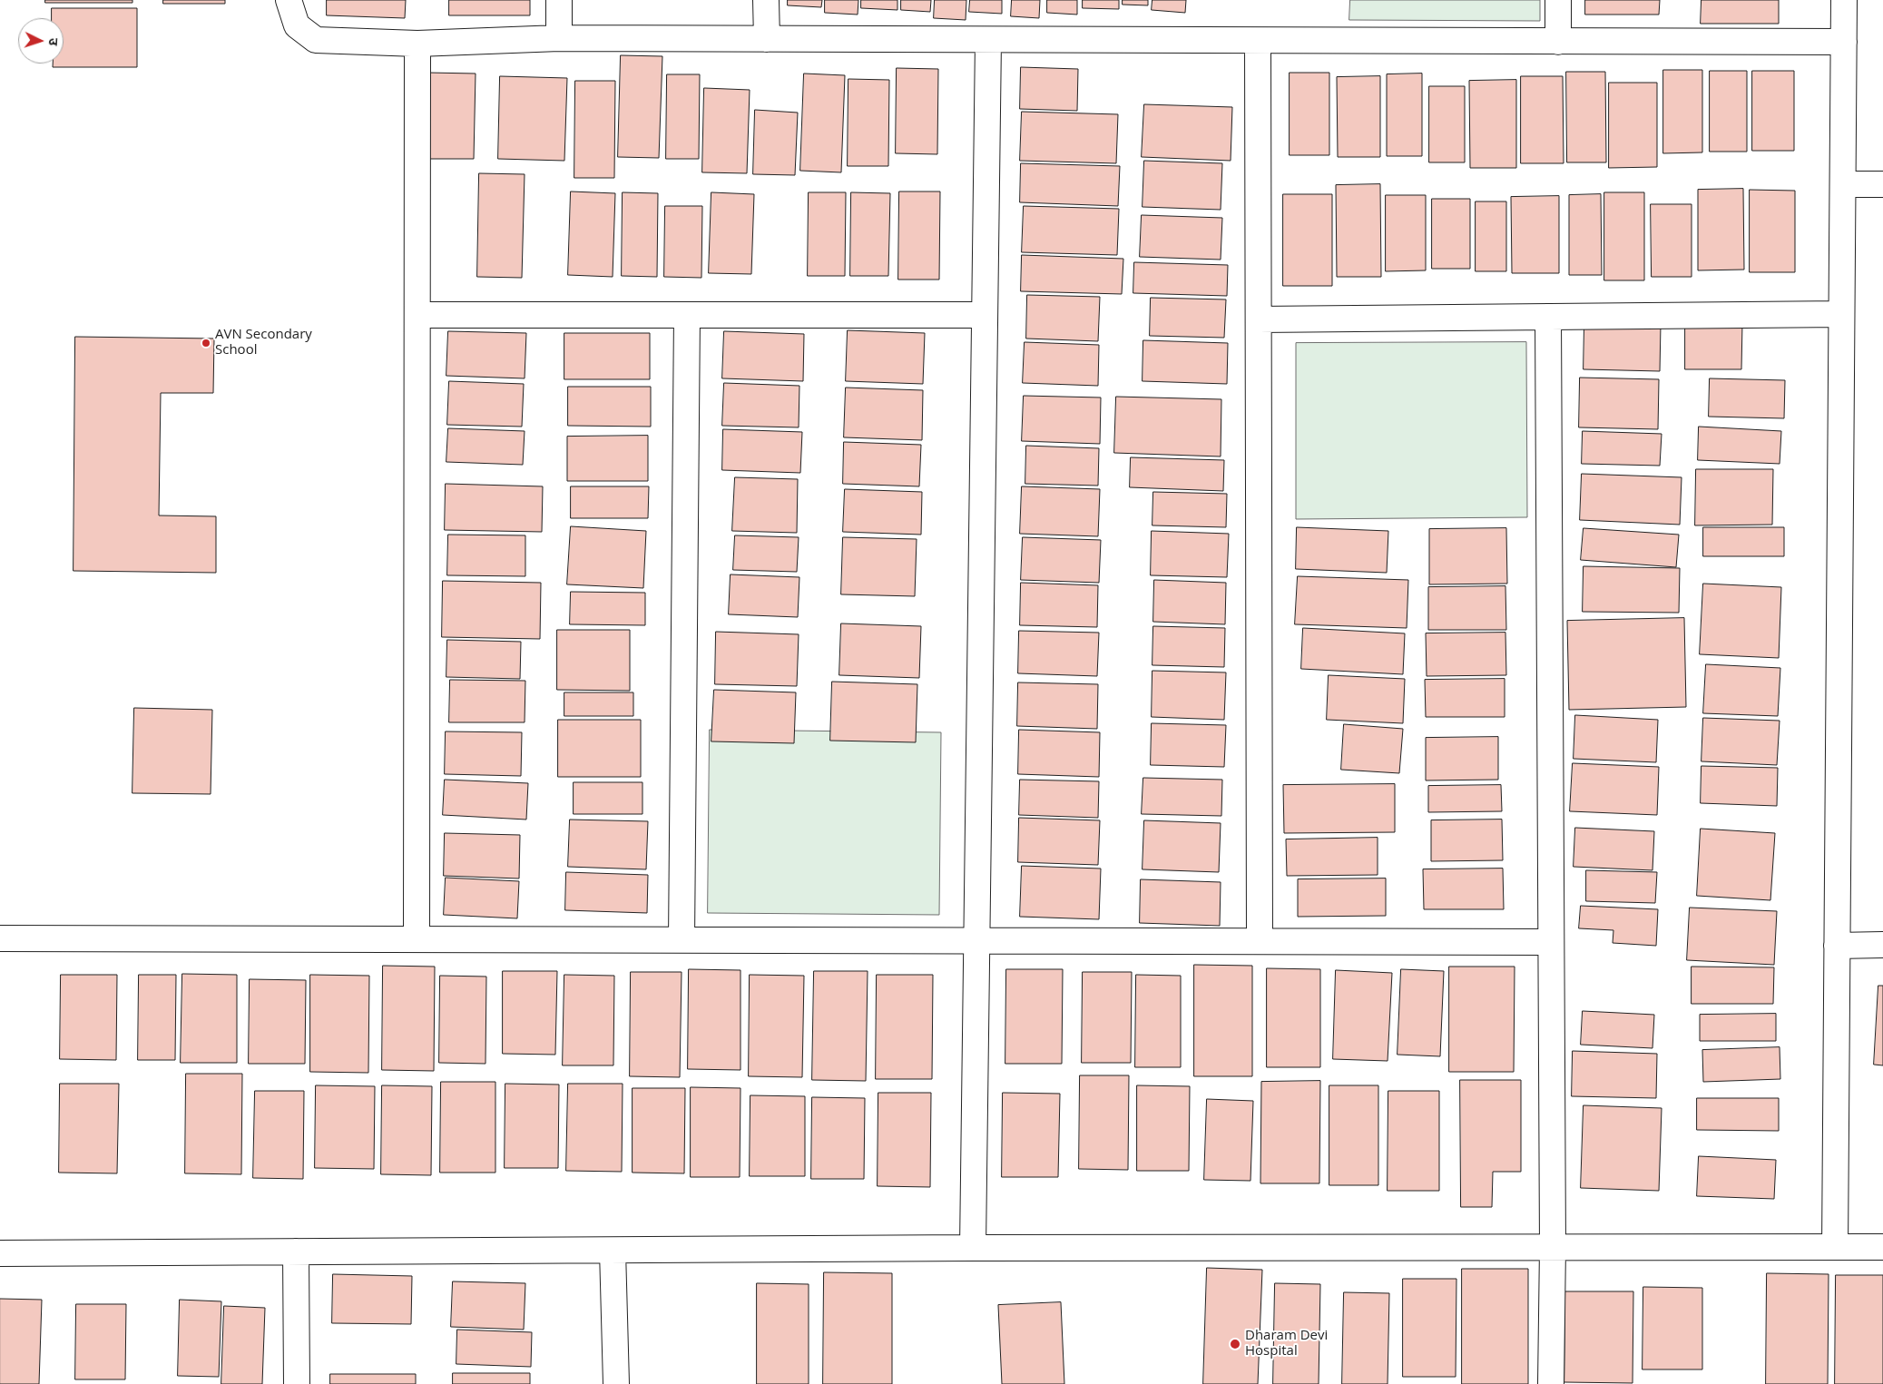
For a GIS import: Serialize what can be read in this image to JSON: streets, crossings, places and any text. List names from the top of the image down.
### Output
{
  "places": ["AVN Secondary School", "Dharam Devi Hospital"],
  "north": "right"
}
